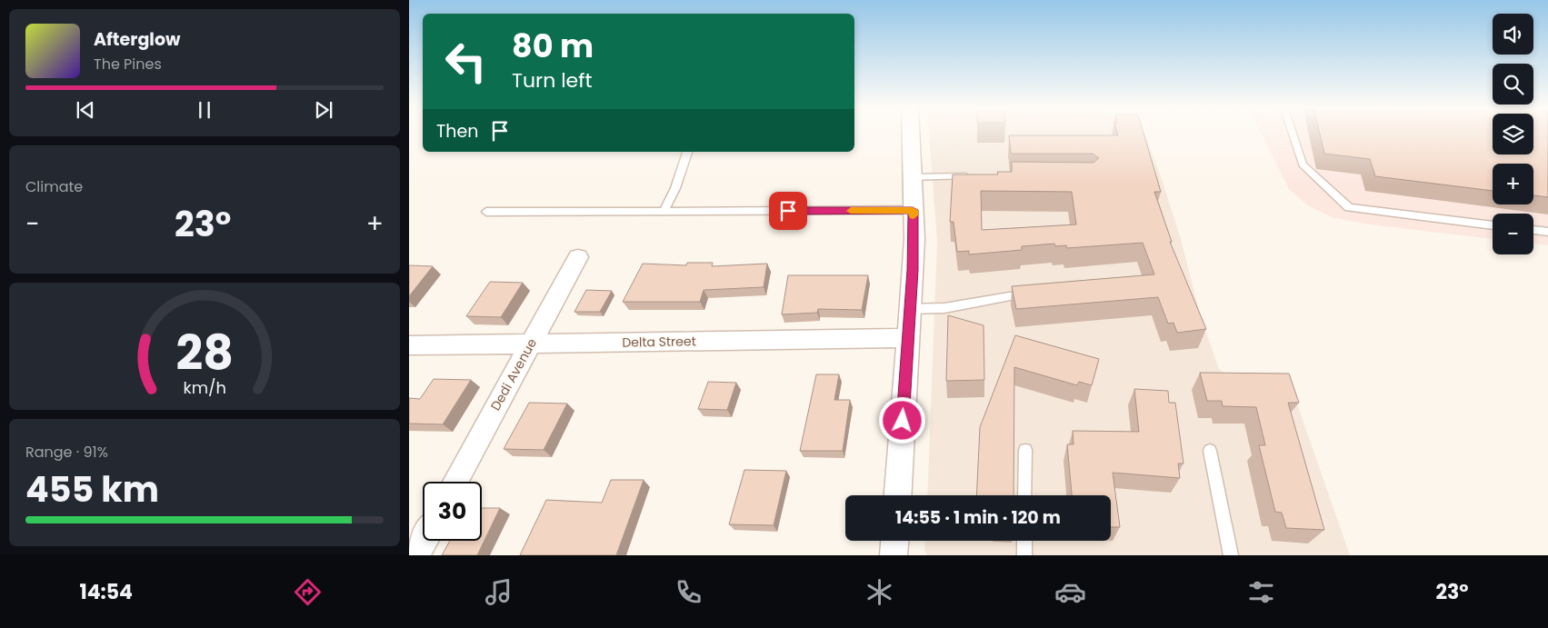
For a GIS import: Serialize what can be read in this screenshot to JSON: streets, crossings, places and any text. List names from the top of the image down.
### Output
{
  "streets": {
    "street": ["Delta Street", "Dedi Avenue"]
  },
  "crossings": [
    ["Delta Street", "Dedi Avenue"]
  ],
  "page": {
    "map_buttons": ["+", "−"],
    "turn": ["80 m", "Turn left"],
    "song": ["Afterglow", "The Pines"],
    "then": "Then",
    "tile": [
      "Climate",
      ["Range · 91%", "455 km"]
    ],
    "heat": ["−", "23°", "+"],
    "limit": "30",
    "trip": "14:55 · 1 min · 120 m",
    "tabs": ["14:54", "23°"],
    "gauge": ["28", "km/h"]
  }
}
